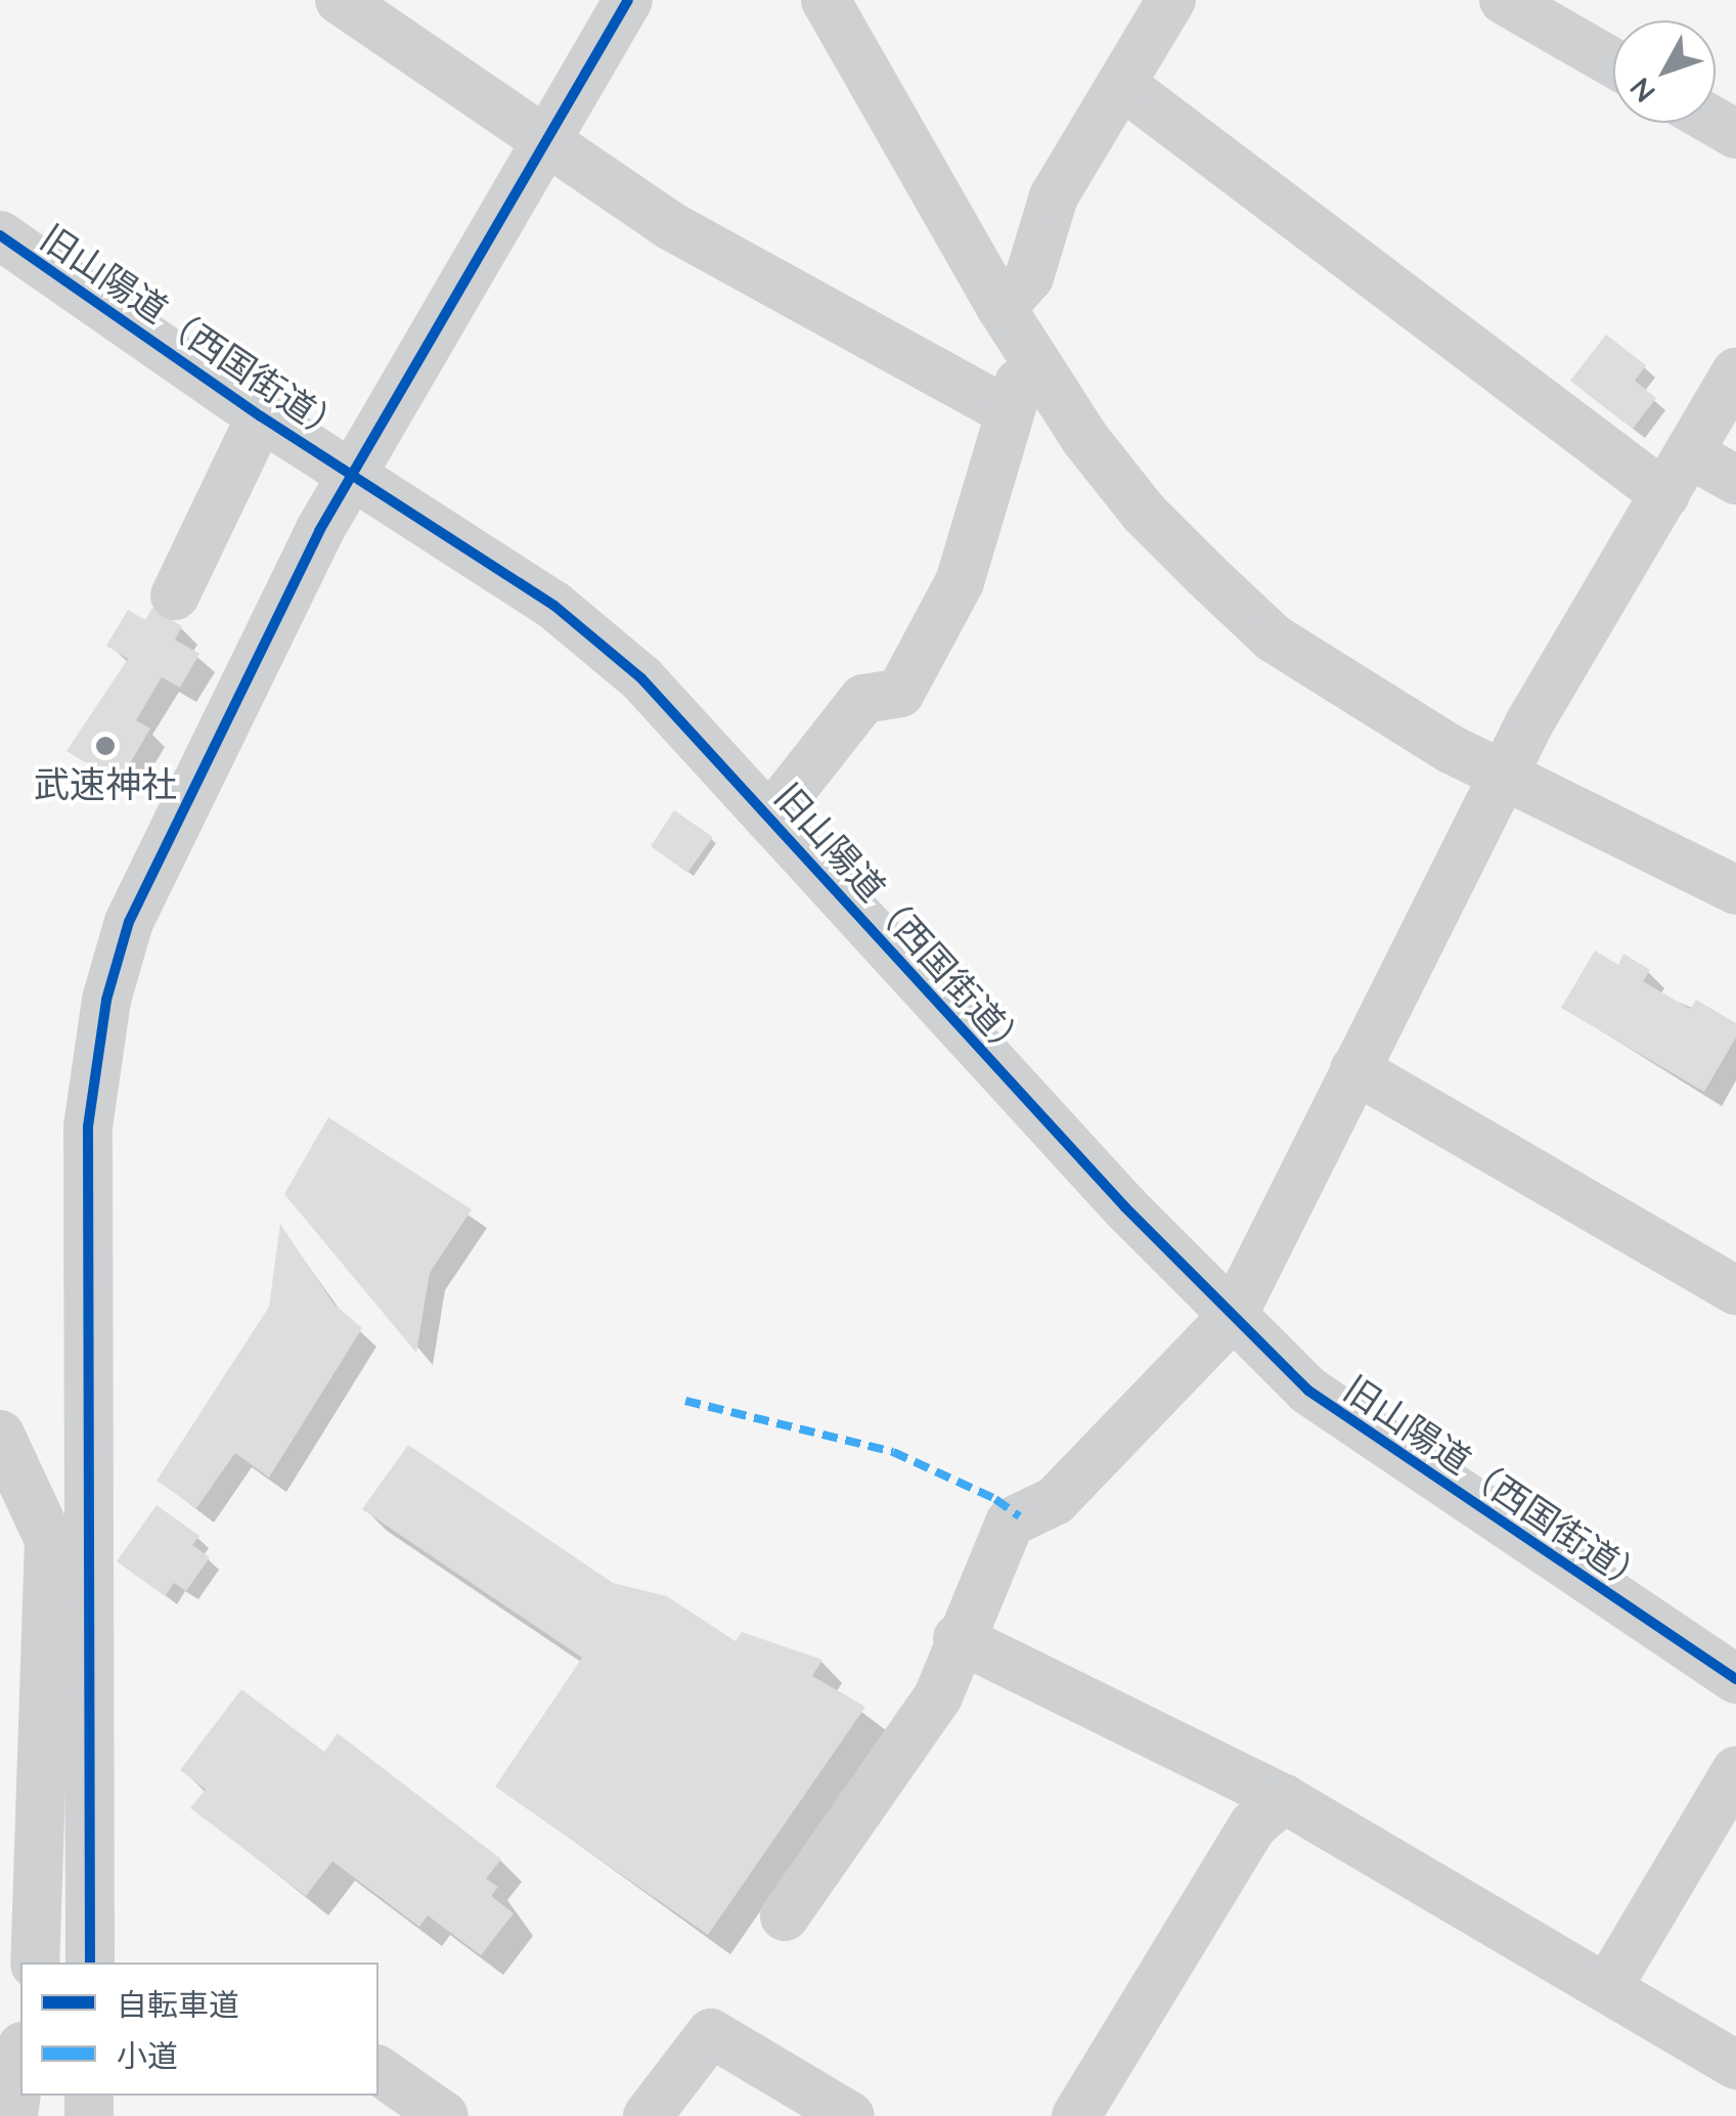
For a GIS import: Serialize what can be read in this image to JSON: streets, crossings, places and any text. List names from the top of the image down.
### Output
{
  "streets": {
    "street": ["旧山陽道（西国街道）"]
  },
  "places": ["武速神社"],
  "legend": ["自転車道", "小道"],
  "north": "bottom left"
}
